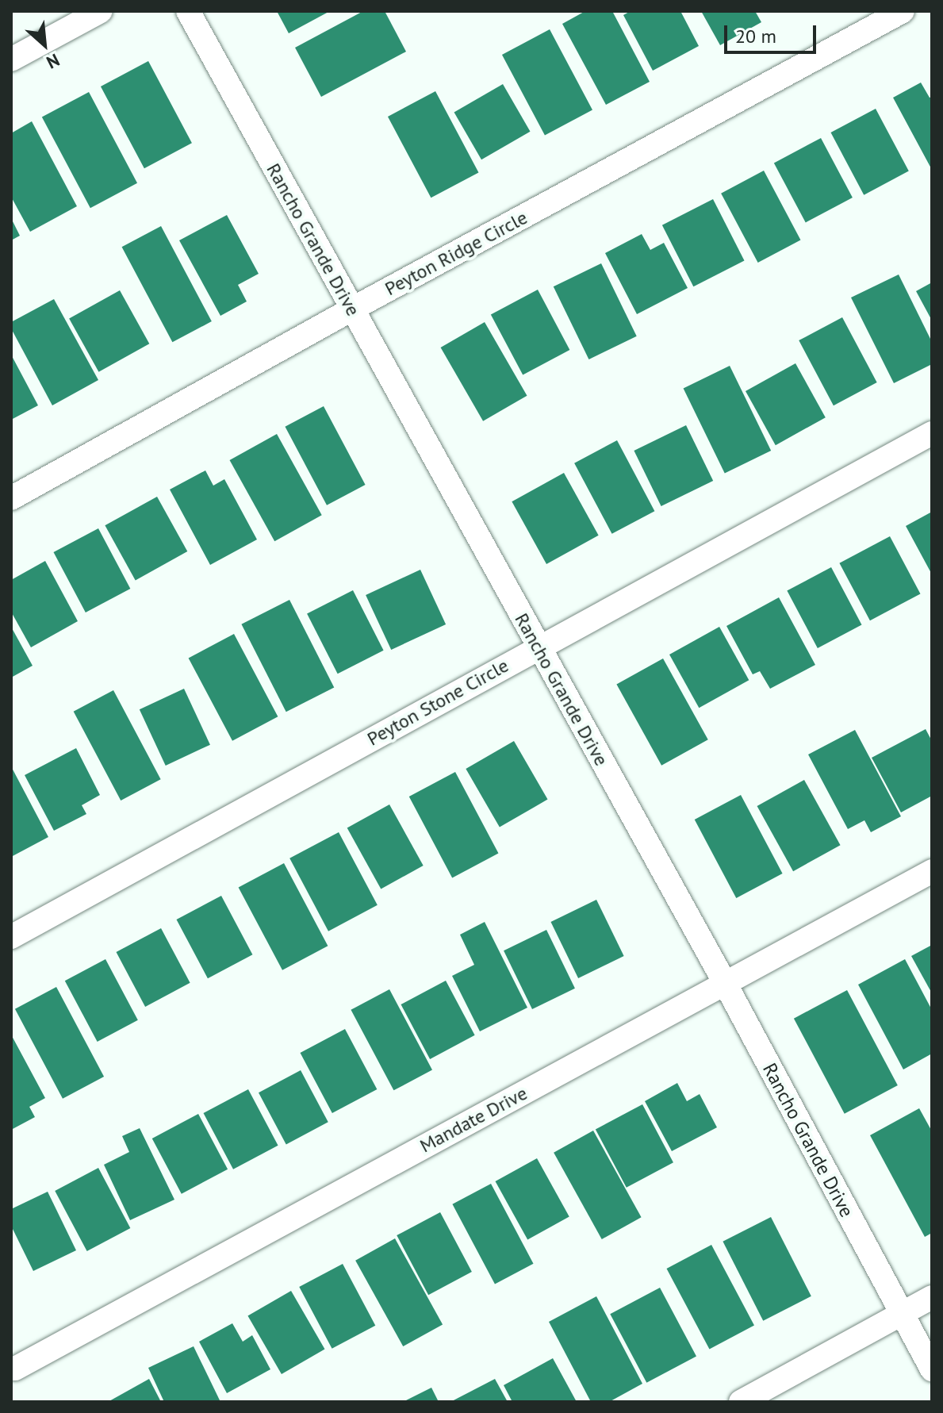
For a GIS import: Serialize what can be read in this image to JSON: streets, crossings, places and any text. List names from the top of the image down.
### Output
{
  "streets": {
    "street": [
      "Rancho Grande Drive",
      "Peyton Ridge Circle",
      "Peyton Stone Circle",
      "Mandate Drive"
    ]
  },
  "crossings": [
    ["Rancho Grande Drive", "Peyton Ridge Circle"],
    ["Rancho Grande Drive", "Peyton Stone Circle"],
    ["Rancho Grande Drive", "Mandate Drive"]
  ],
  "scale_bar": "20 m",
  "north": "bottom right"
}
